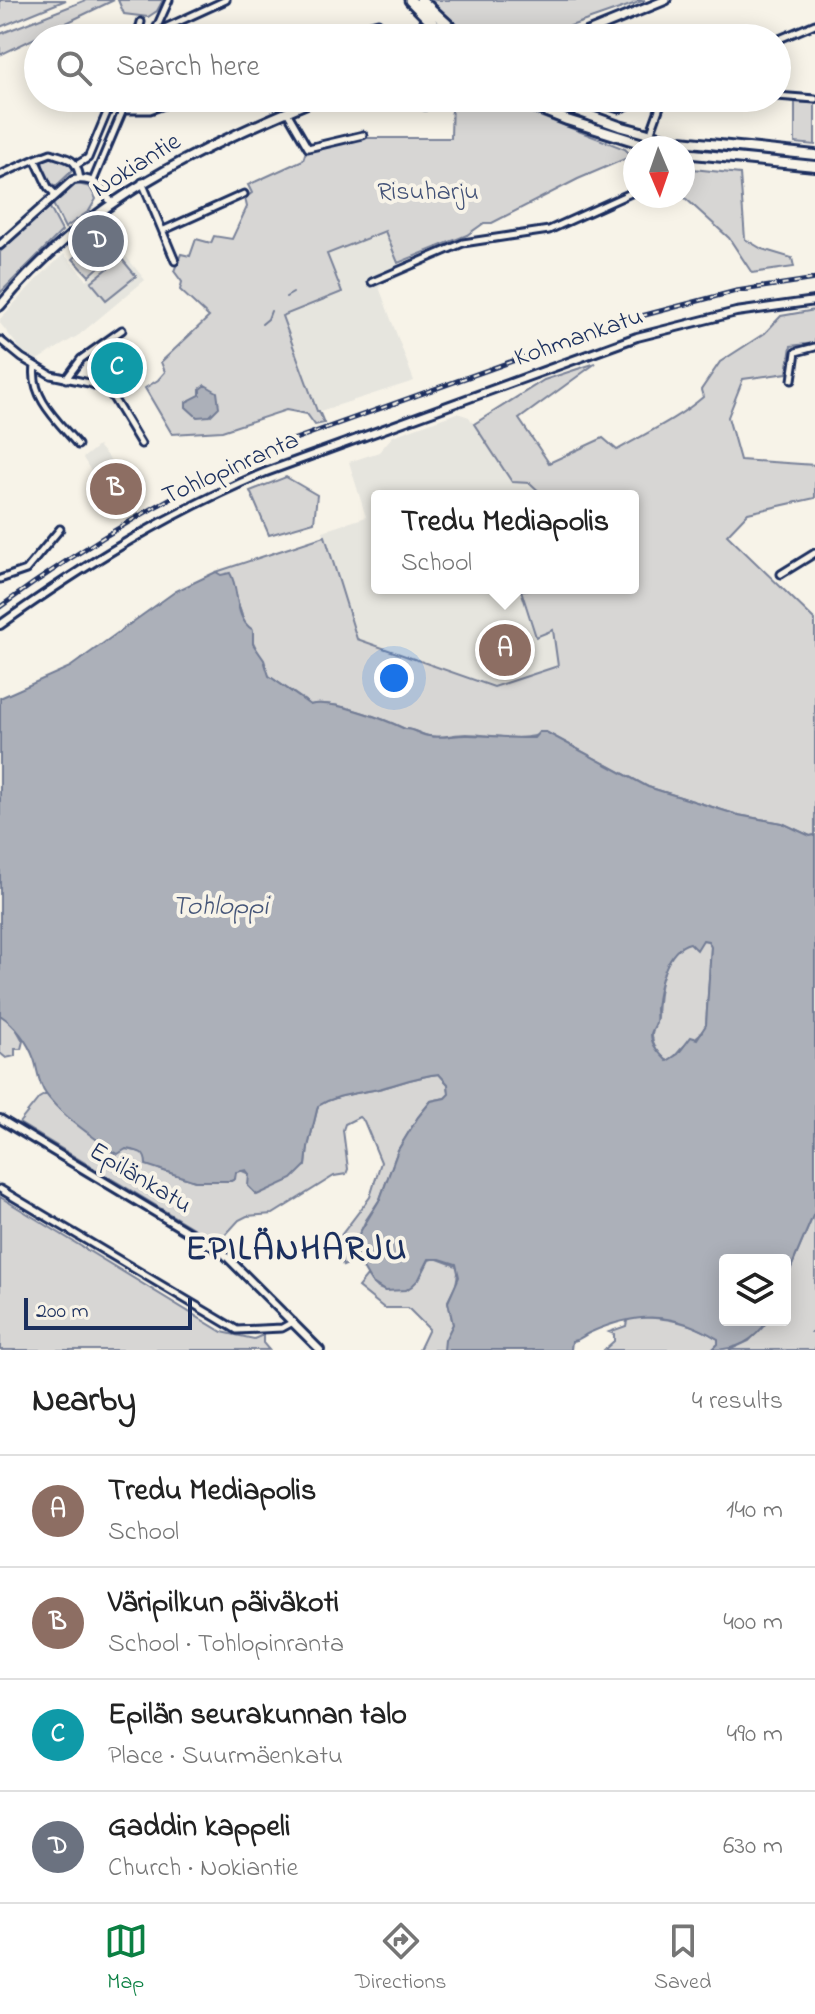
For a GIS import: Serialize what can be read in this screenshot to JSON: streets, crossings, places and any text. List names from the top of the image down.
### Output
{
  "streets": {
    "main road": ["Nokiantie"],
    "street": ["Kohmankatu", "Tohlopinranta", "Epilänkatu"]
  },
  "crossings": [
    ["Kohmankatu", "Tohlopinranta"]
  ],
  "districts": ["EPILÄNHARJU"],
  "water": ["Tohloppi"],
  "parks": ["Risuharju"],
  "scale_bar": "200 m",
  "north": "bottom",
  "page": {
    "search": "Search here",
    "pins": [
      "D",
      "C",
      "B",
      "A"
    ],
    "popup": ["Tredu Mediapolis", "School"],
    "scale": "200 m",
    "heading": ["Nearby", "4 results"],
    "list": [
      {
        "mark": "A",
        "name": "Tredu Mediapolis",
        "note": "School",
        "value": "140 m"
      },
      {
        "mark": "B",
        "name": "Väripilkun päiväkoti",
        "note": "School · Tohlopinranta",
        "value": "400 m"
      },
      {
        "mark": "C",
        "name": "Epilän seurakunnan talo",
        "note": "Place · Suurmäenkatu",
        "value": "490 m"
      },
      {
        "mark": "D",
        "name": "Gaddin kappeli",
        "note": "Church · Nokiantie",
        "value": "630 m"
      }
    ],
    "nav": ["Map", "Directions", "Saved"]
  }
}
